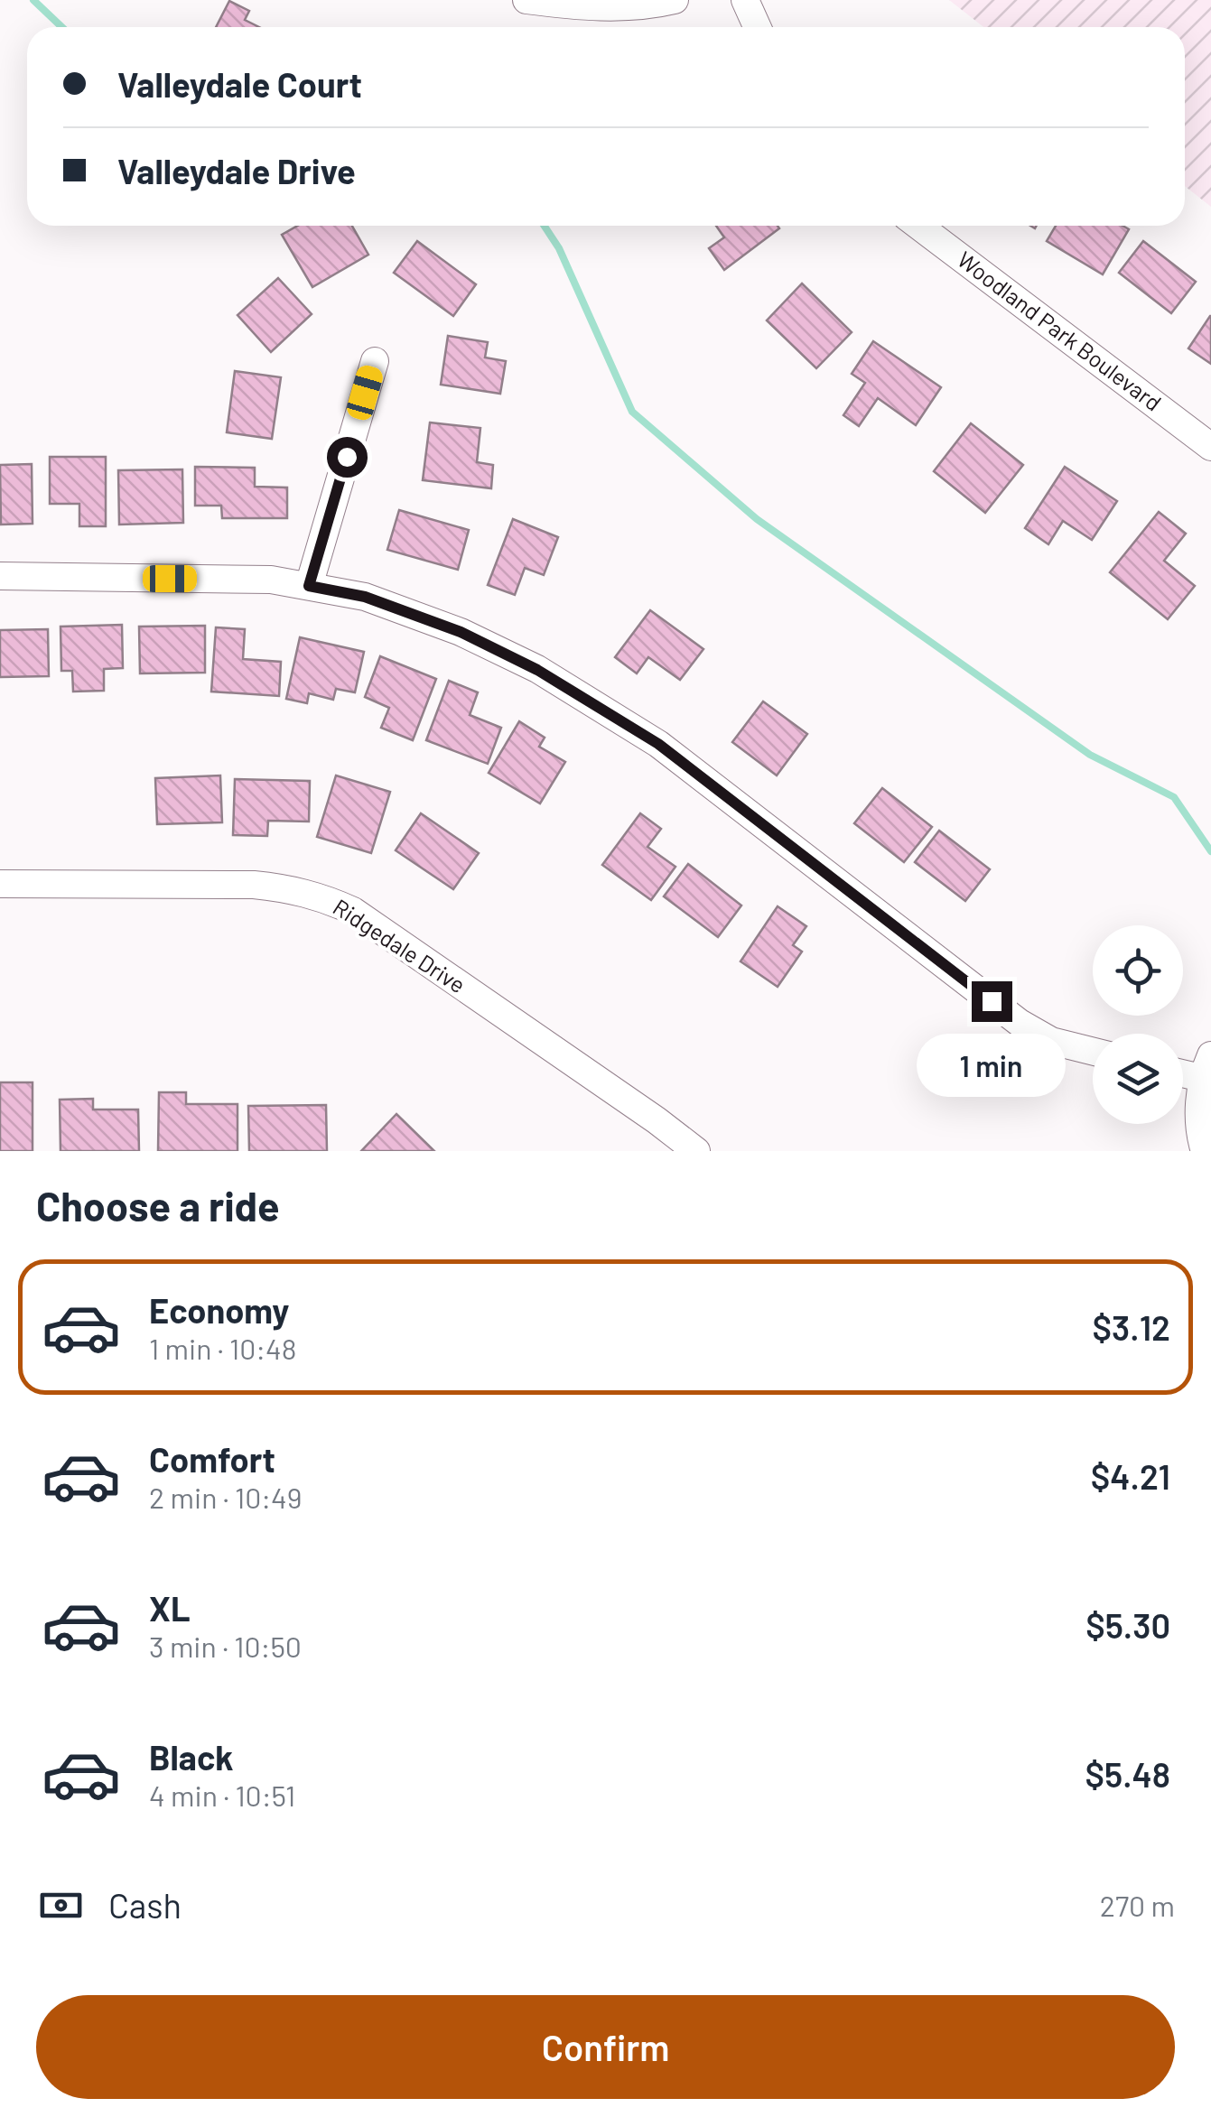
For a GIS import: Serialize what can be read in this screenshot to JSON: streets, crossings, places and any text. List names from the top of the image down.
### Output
{
  "streets": {
    "street": ["Woodland Park Boulevard", "Ridgedale Drive"]
  },
  "page": {
    "banner": ["Valleydale Court", "Valleydale Drive"],
    "bubble": "1 min",
    "heading": "Choose a ride",
    "list": [
      {
        "name": "Economy",
        "note": "1 min · 10:48",
        "value": "$3.12"
      },
      {
        "name": "Comfort",
        "note": "2 min · 10:49",
        "value": "$4.21"
      },
      {
        "name": "XL",
        "note": "3 min · 10:50",
        "value": "$5.30"
      },
      {
        "name": "Black",
        "note": "4 min · 10:51",
        "value": "$5.48"
      }
    ],
    "pay": ["Cash", "270 m"],
    "buttons": "Confirm"
  }
}
